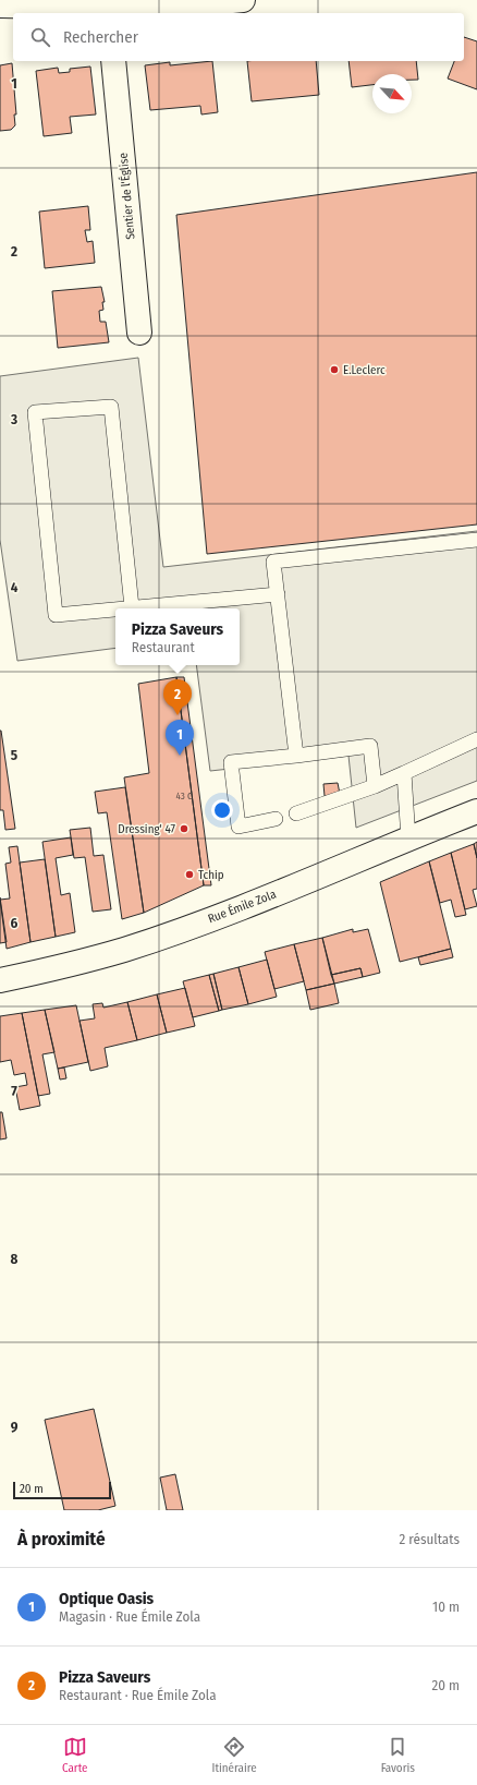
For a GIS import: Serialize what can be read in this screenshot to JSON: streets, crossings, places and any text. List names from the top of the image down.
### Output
{
  "streets": {
    "street": ["Sentier de l'Église", "Rue Émile Zola"]
  },
  "places": ["E.Leclerc", "Dressing' 47", "Tchip"],
  "house_numbers": ["43 C"],
  "scale_bar": "20 m",
  "north": "bottom right",
  "page": {
    "search": "Rechercher",
    "popup": ["Pizza Saveurs", "Restaurant"],
    "pins": ["2", "1"],
    "scale": "20 m",
    "heading": ["À proximité", "2 résultats"],
    "list": [
      {
        "mark": "1",
        "name": "Optique Oasis",
        "note": "Magasin · Rue Émile Zola",
        "value": "10 m"
      },
      {
        "mark": "2",
        "name": "Pizza Saveurs",
        "note": "Restaurant · Rue Émile Zola",
        "value": "20 m"
      }
    ],
    "nav": ["Carte", "Itinéraire", "Favoris"]
  },
  "grid": {
    "rows": [
      "1",
      "2",
      "3",
      "4",
      "5",
      "6",
      "7",
      "8",
      "9"
    ]
  }
}
